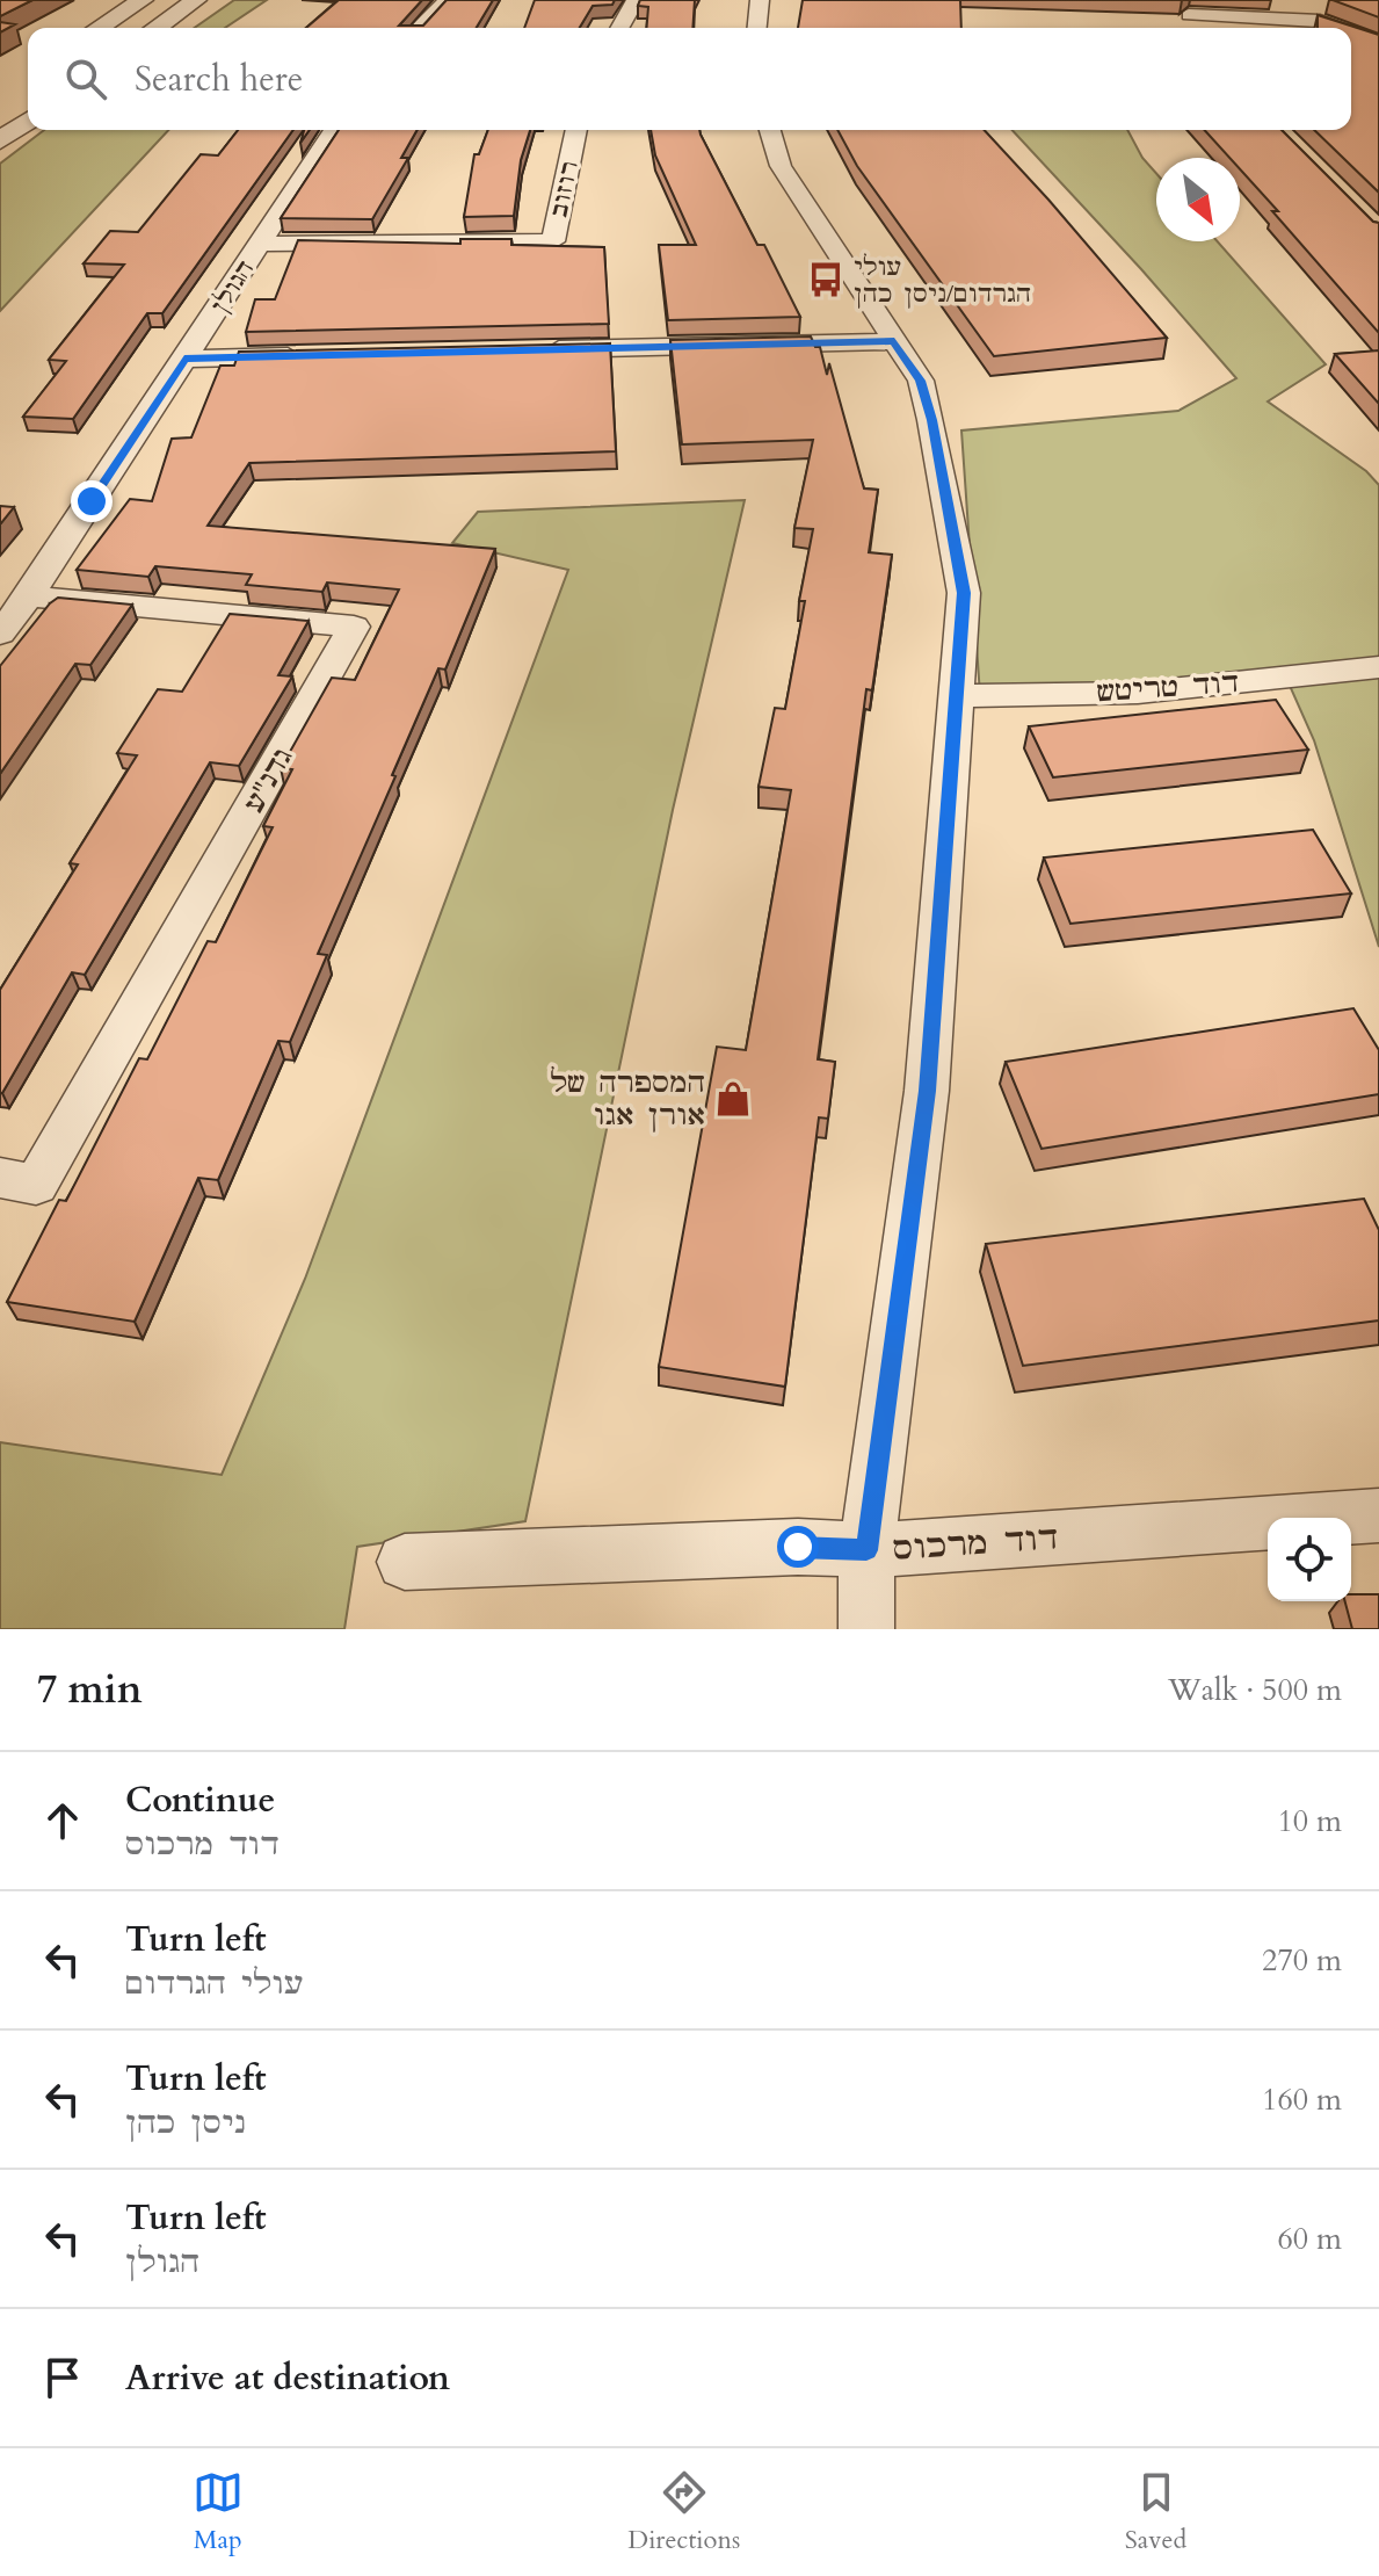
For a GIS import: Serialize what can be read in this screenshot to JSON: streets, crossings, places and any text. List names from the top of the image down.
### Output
{
  "streets": {
    "street": [
      "רוזוב",
      "הגולן",
      "דוד טריטש",
      "גדנ\"ע",
      "דוד מרכוס"
    ]
  },
  "crossings": [
    ["רוזוב", "הגולן"],
    ["הגולן", "גדנ\"ע"]
  ],
  "places": {
    "bus stop": ["עולי הגרדום/ניסן כהן"],
    "shop": ["המספרה של אורן אגו"]
  },
  "north": "bottom right",
  "page": {
    "search": "Search here",
    "heading": ["7 min", "Walk · 500 m"],
    "list": [
      ["Continue", "דוד מרכוס", "10 m"],
      ["Turn left", "עולי הגרדום", "270 m"],
      ["Turn left", "ניסן כהן", "160 m"],
      ["Turn left", "הגולן", "60 m"],
      "Arrive at destination"
    ],
    "nav": ["Map", "Directions", "Saved"]
  }
}
